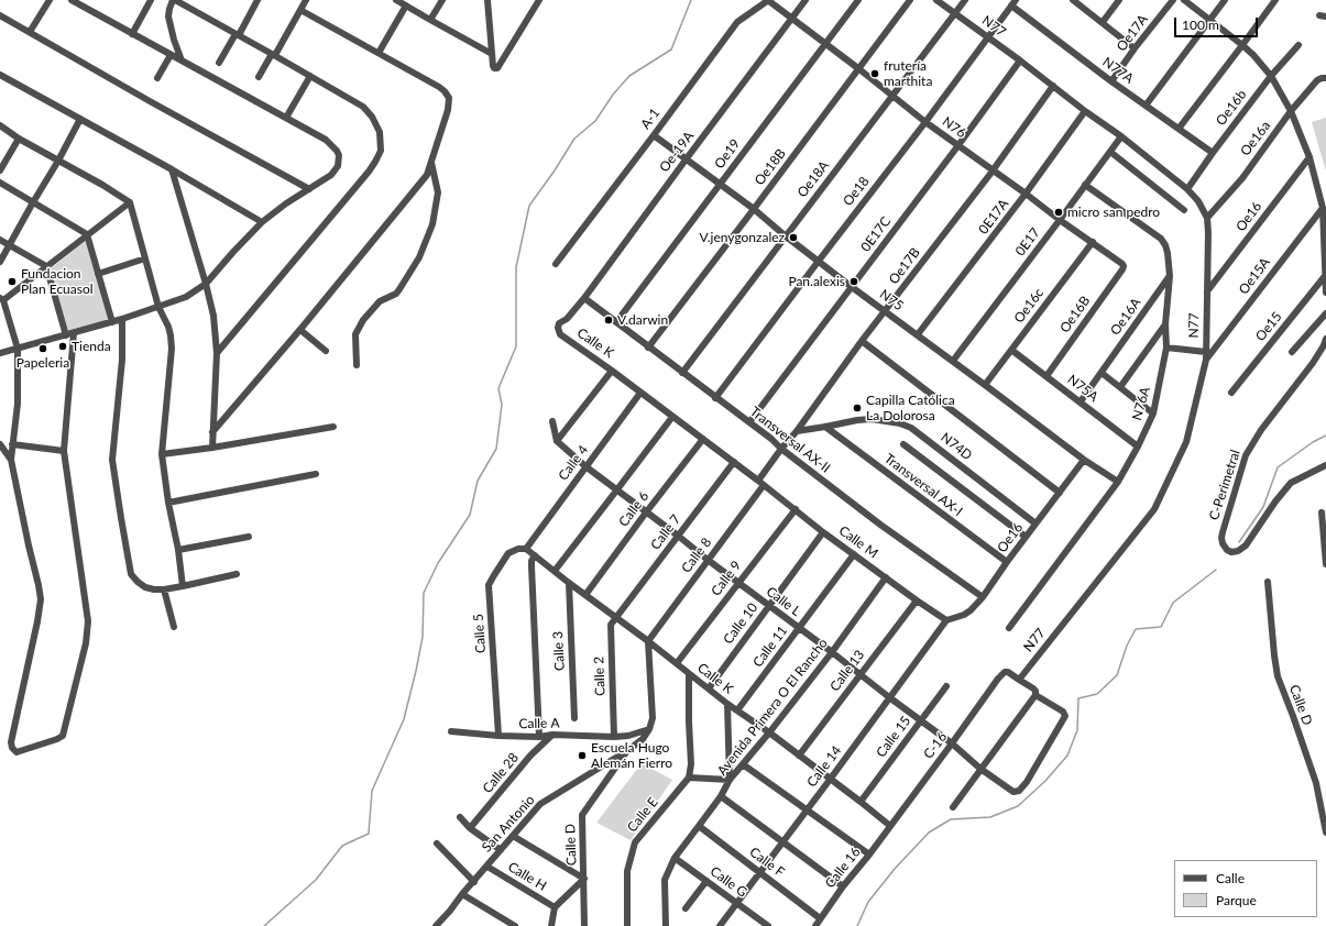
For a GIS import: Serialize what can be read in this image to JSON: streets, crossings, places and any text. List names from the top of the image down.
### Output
{
  "streets": {
    "street": [
      "N77",
      "Oe17A",
      "N77A",
      "Oe16b",
      "A-1",
      "N76",
      "Oe16a",
      "Oe-19A",
      "Oe19",
      "Oe18B",
      "Oe18A",
      "Oe18",
      "0E17A",
      "Oe16",
      "0E17C",
      "0E17",
      "Oe17B",
      "Oe15A",
      "N75",
      "Oe16c",
      "Oe16B",
      "Oe16A",
      "Oe15",
      "Calle K",
      "N75A",
      "N76A",
      "Transversal AX-II",
      "N74D",
      "Calle 4",
      "Transversal AX-I",
      "C-Perimetral",
      "Calle 6",
      "Calle 7",
      "Calle M",
      "Calle 8",
      "Calle 9",
      "Calle L",
      "Calle 10",
      "Calle 5",
      "Calle 11",
      "Calle 3",
      "Calle 13",
      "Calle 2",
      "Calle D",
      "Avenida Primera O El Rancho",
      "Calle A",
      "Calle 15",
      "C-16",
      "Calle 14",
      "Calle 28",
      "Calle E",
      "San Antonio",
      "Calle F",
      "Calle 16",
      "Calle H",
      "Calle G"
    ]
  },
  "crossings": [
    ["N77", "Oe16b"],
    ["N77", "Oe16a"],
    ["N77", "Oe18A"],
    ["N77", "Oe18"],
    ["N77", "0E17A"],
    ["N77", "Oe16"],
    ["N77", "0E17C"],
    ["N77", "0E17"],
    ["N77", "Oe17B"],
    ["N77", "Oe15A"],
    ["N77", "C-16"],
    ["Oe17A", "N77A"],
    ["N77A", "Oe16b"],
    ["N77A", "Oe18"],
    ["A-1", "N76"],
    ["A-1", "N75"],
    ["N76", "Oe-19A"],
    ["N76", "Oe19"],
    ["N76", "Oe18B"],
    ["N76", "Oe18A"],
    ["N76", "Oe18"],
    ["N76", "0E17A"],
    ["N76", "0E17C"],
    ["N76", "0E17"],
    ["N76", "Oe17B"],
    ["N76", "Oe16c"],
    ["N76", "Oe16B"],
    ["Oe-19A", "N75"],
    ["Oe-19A", "Calle K"],
    ["Oe-19A", "Transversal AX-II"],
    ["Oe19", "N75"],
    ["Oe19", "Transversal AX-II"],
    ["Oe18B", "N75"],
    ["Oe18B", "Transversal AX-II"],
    ["Oe18A", "N75"],
    ["Oe18A", "Transversal AX-II"],
    ["Oe18", "N75"],
    ["Oe18", "Transversal AX-II"],
    ["0E17A", "N75"],
    ["Oe16", "N75"],
    ["Oe16", "Transversal AX-II"],
    ["Oe16", "N74D"],
    ["Oe16", "Transversal AX-I"],
    ["Oe16", "Calle M"],
    ["Oe16", "Calle 14"],
    ["0E17C", "N75"],
    ["0E17C", "Transversal AX-II"],
    ["0E17", "N75"],
    ["0E17", "N76A"],
    ["Oe17B", "N75"],
    ["Oe17B", "Calle K"],
    ["Oe17B", "Transversal AX-II"],
    ["Oe17B", "N74D"],
    ["Oe17B", "Calle M"],
    ["Oe17B", "Calle 8"],
    ["N75", "Oe16c"],
    ["N75", "N76A"],
    ["Oe16c", "N75A"],
    ["Oe16B", "N75A"],
    ["Oe16A", "N75A"],
    ["Oe16A", "N76A"],
    ["Calle K", "Calle 4"],
    ["Calle K", "Calle 6"],
    ["Calle K", "Calle 7"],
    ["Calle K", "Calle M"],
    ["Calle K", "Calle 8"],
    ["Calle K", "Calle 9"],
    ["Calle K", "Calle 10"],
    ["Calle K", "Calle 5"],
    ["Calle K", "Calle 11"],
    ["Calle K", "Calle 3"],
    ["Calle K", "Calle 13"],
    ["Calle K", "Calle 2"],
    ["Calle K", "Avenida Primera O El Rancho"],
    ["Calle K", "Calle 15"],
    ["Calle K", "C-16"],
    ["Calle K", "Calle 14"],
    ["Calle K", "Calle 16"],
    ["N75A", "N76A"],
    ["N74D", "Transversal AX-I"],
    ["Calle 4", "Calle L"],
    ["Calle 4", "Calle 5"],
    ["Calle 6", "Calle L"],
    ["Calle 7", "Calle L"],
    ["Calle 7", "Calle 2"],
    ["Calle M", "Calle 8"],
    ["Calle M", "Calle 9"],
    ["Calle M", "Calle 10"],
    ["Calle M", "Calle 11"],
    ["Calle M", "Calle 13"],
    ["Calle M", "Avenida Primera O El Rancho"],
    ["Calle M", "Calle 14"],
    ["Calle 8", "Calle L"],
    ["Calle 9", "Calle L"],
    ["Calle L", "Calle 10"],
    ["Calle L", "Calle 11"],
    ["Calle L", "Calle 13"],
    ["Calle L", "Avenida Primera O El Rancho"],
    ["Calle L", "Calle 15"],
    ["Calle L", "C-16"],
    ["Calle L", "Calle 14"],
    ["Calle 5", "Calle A"],
    ["Calle 2", "Calle A"],
    ["Calle D", "San Antonio"],
    ["Avenida Primera O El Rancho", "Calle F"],
    ["Avenida Primera O El Rancho", "Calle G"],
    ["Calle A", "Calle 28"],
    ["Calle A", "San Antonio"],
    ["C-16", "Calle 16"],
    ["Calle 14", "Calle F"],
    ["Calle 14", "Calle G"],
    ["San Antonio", "Calle H"],
    ["Calle F", "Calle 16"]
  ],
  "places": [
    "frutería marthita",
    "micro san pedro",
    "V.jenygonzalez",
    "Fundacion Plan Ecuasol",
    "Pan.alexis",
    "V.darwin",
    "Tienda",
    "Papeleria",
    "Capilla Católica La Dolorosa",
    "Escuela Hugo Alemán Fierro"
  ],
  "legend": ["Calle", "Parque"],
  "scale_bar": "100 m"
}
